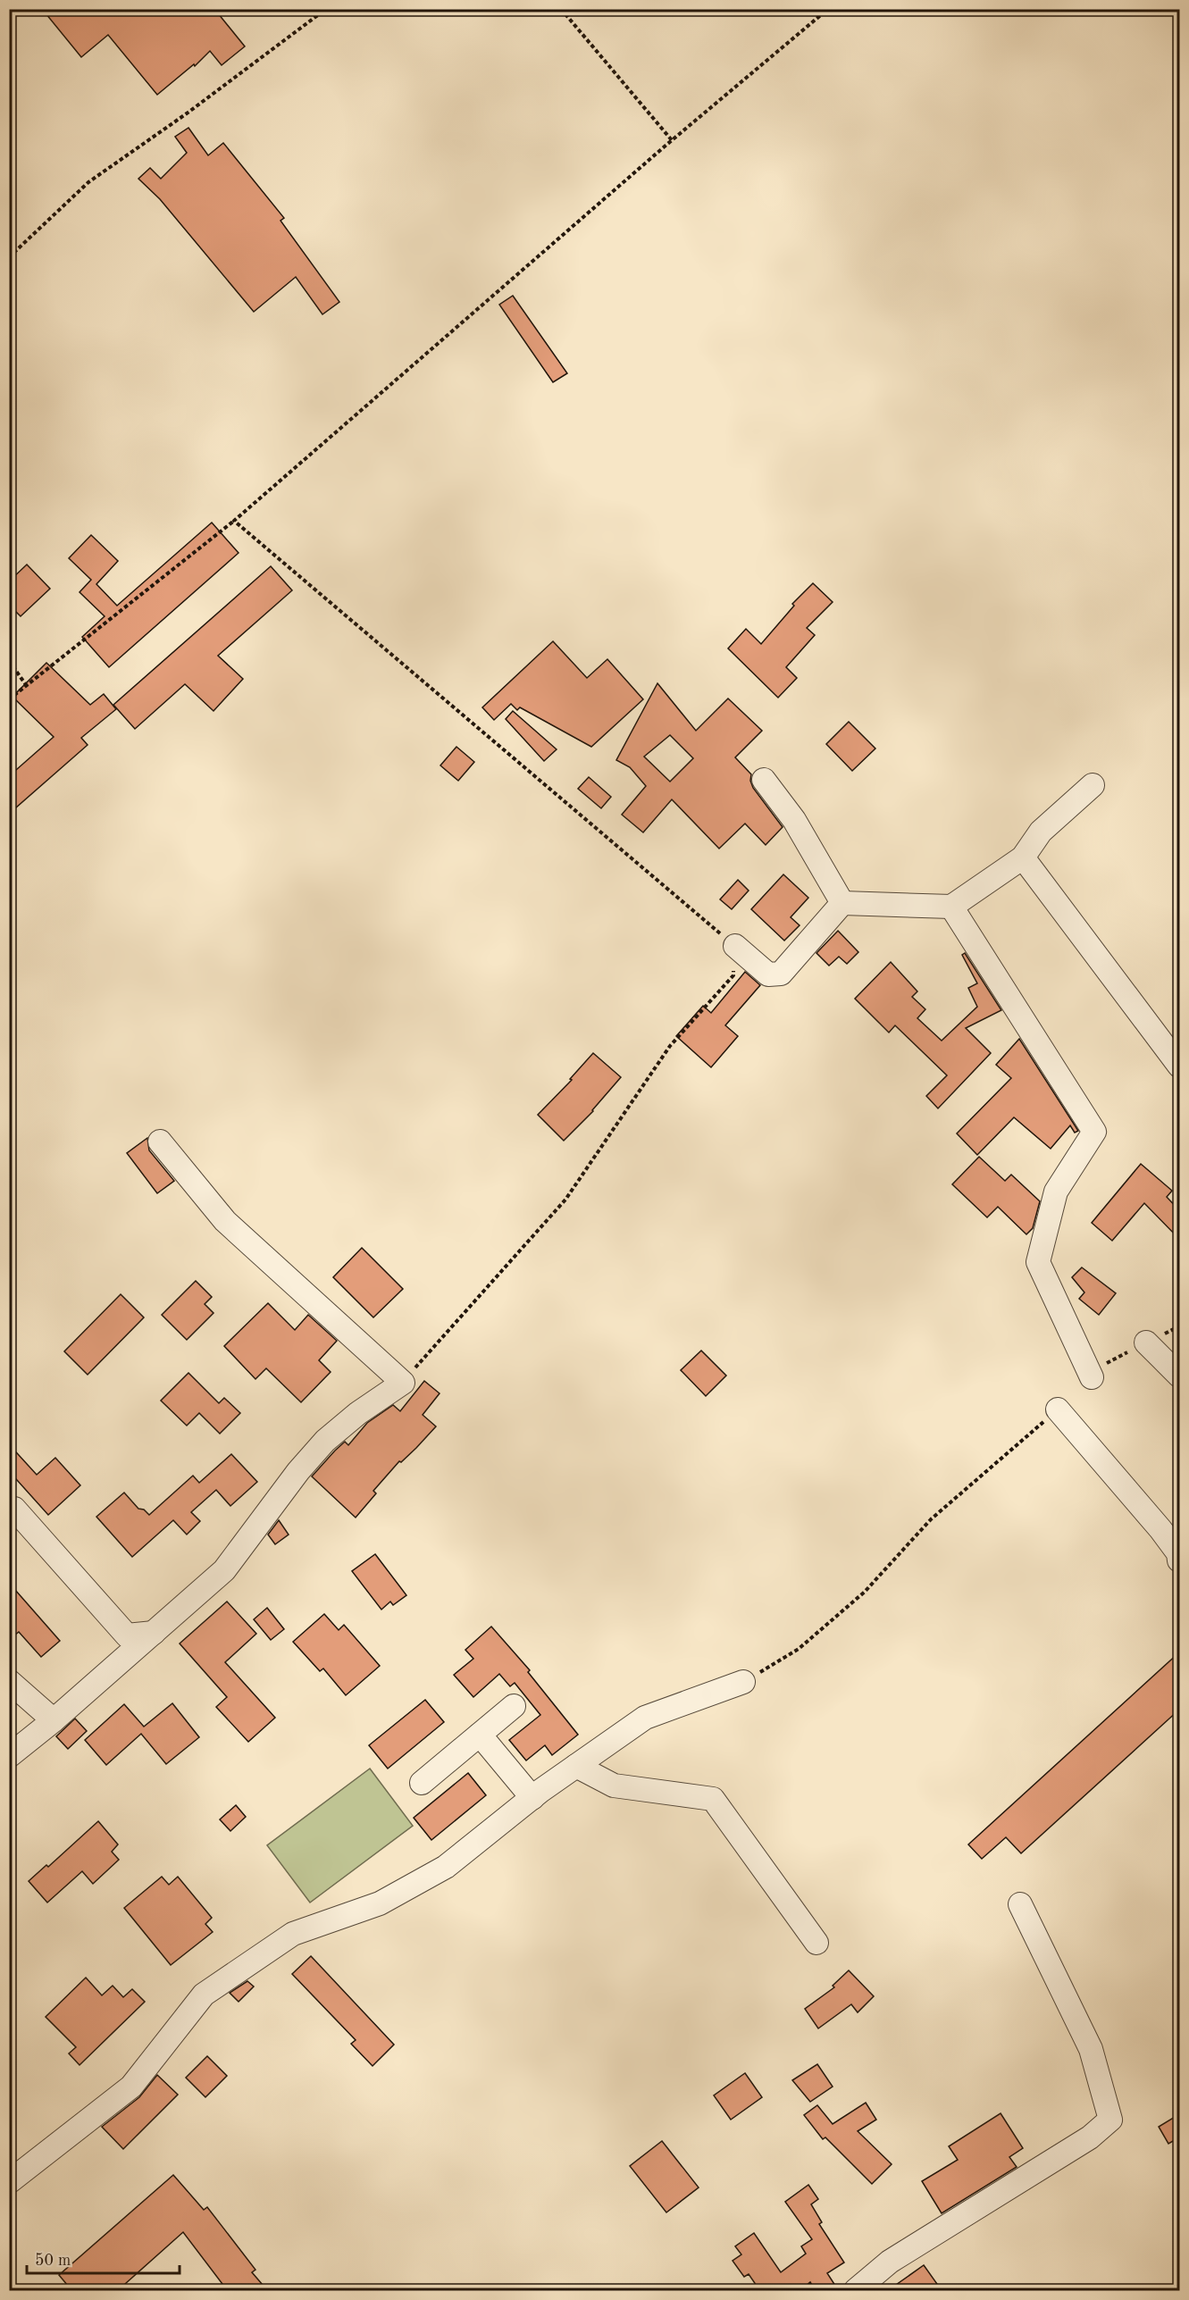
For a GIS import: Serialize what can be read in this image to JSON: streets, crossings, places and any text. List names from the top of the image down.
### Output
{
  "scale_bar": "50 m"
}
